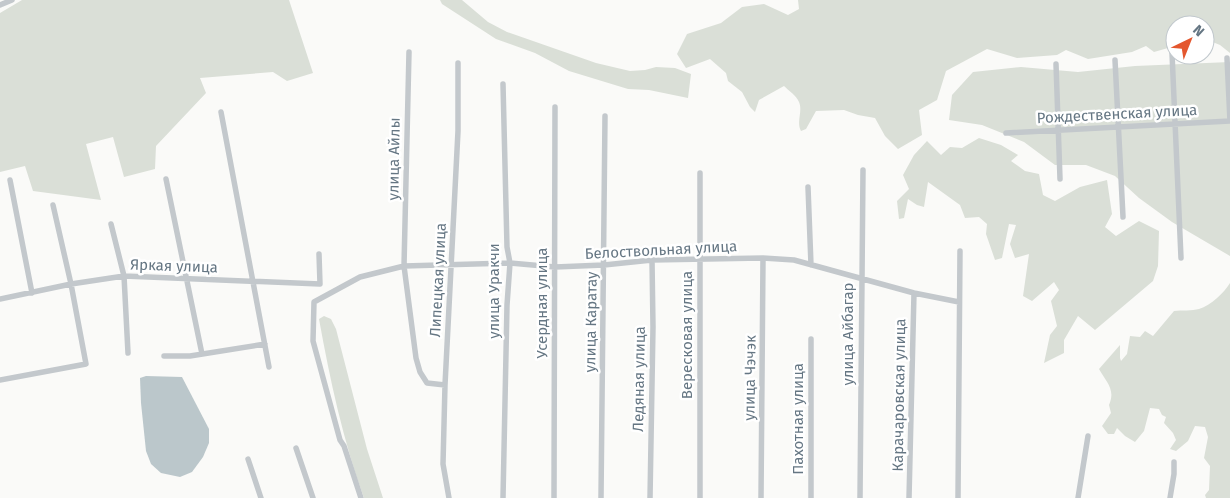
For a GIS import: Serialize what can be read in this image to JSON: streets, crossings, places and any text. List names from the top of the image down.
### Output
{
  "streets": {
    "street": [
      "Рождественская улица",
      "улица Айлы",
      "Белоствольная улица",
      "Яркая улица",
      "Липецкая улица",
      "улица Уракчи",
      "Усердная улица",
      "улица Каратау",
      "улица Айбагар",
      "Вересковая улица",
      "улица Чэчэк",
      "Ледяная улица",
      "Карачаровская улица",
      "Пахотная улица"
    ]
  },
  "crossings": [
    ["улица Айлы", "Белоствольная улица"],
    ["улица Айлы", "Липецкая улица"],
    ["Белоствольная улица", "Липецкая улица"],
    ["Белоствольная улица", "улица Уракчи"],
    ["Белоствольная улица", "Усердная улица"],
    ["Белоствольная улица", "улица Каратау"],
    ["Белоствольная улица", "улица Айбагар"],
    ["Белоствольная улица", "Вересковая улица"],
    ["Белоствольная улица", "улица Чэчэк"],
    ["Белоствольная улица", "Ледяная улица"],
    ["Белоствольная улица", "Карачаровская улица"]
  ],
  "north": "top right"
}
